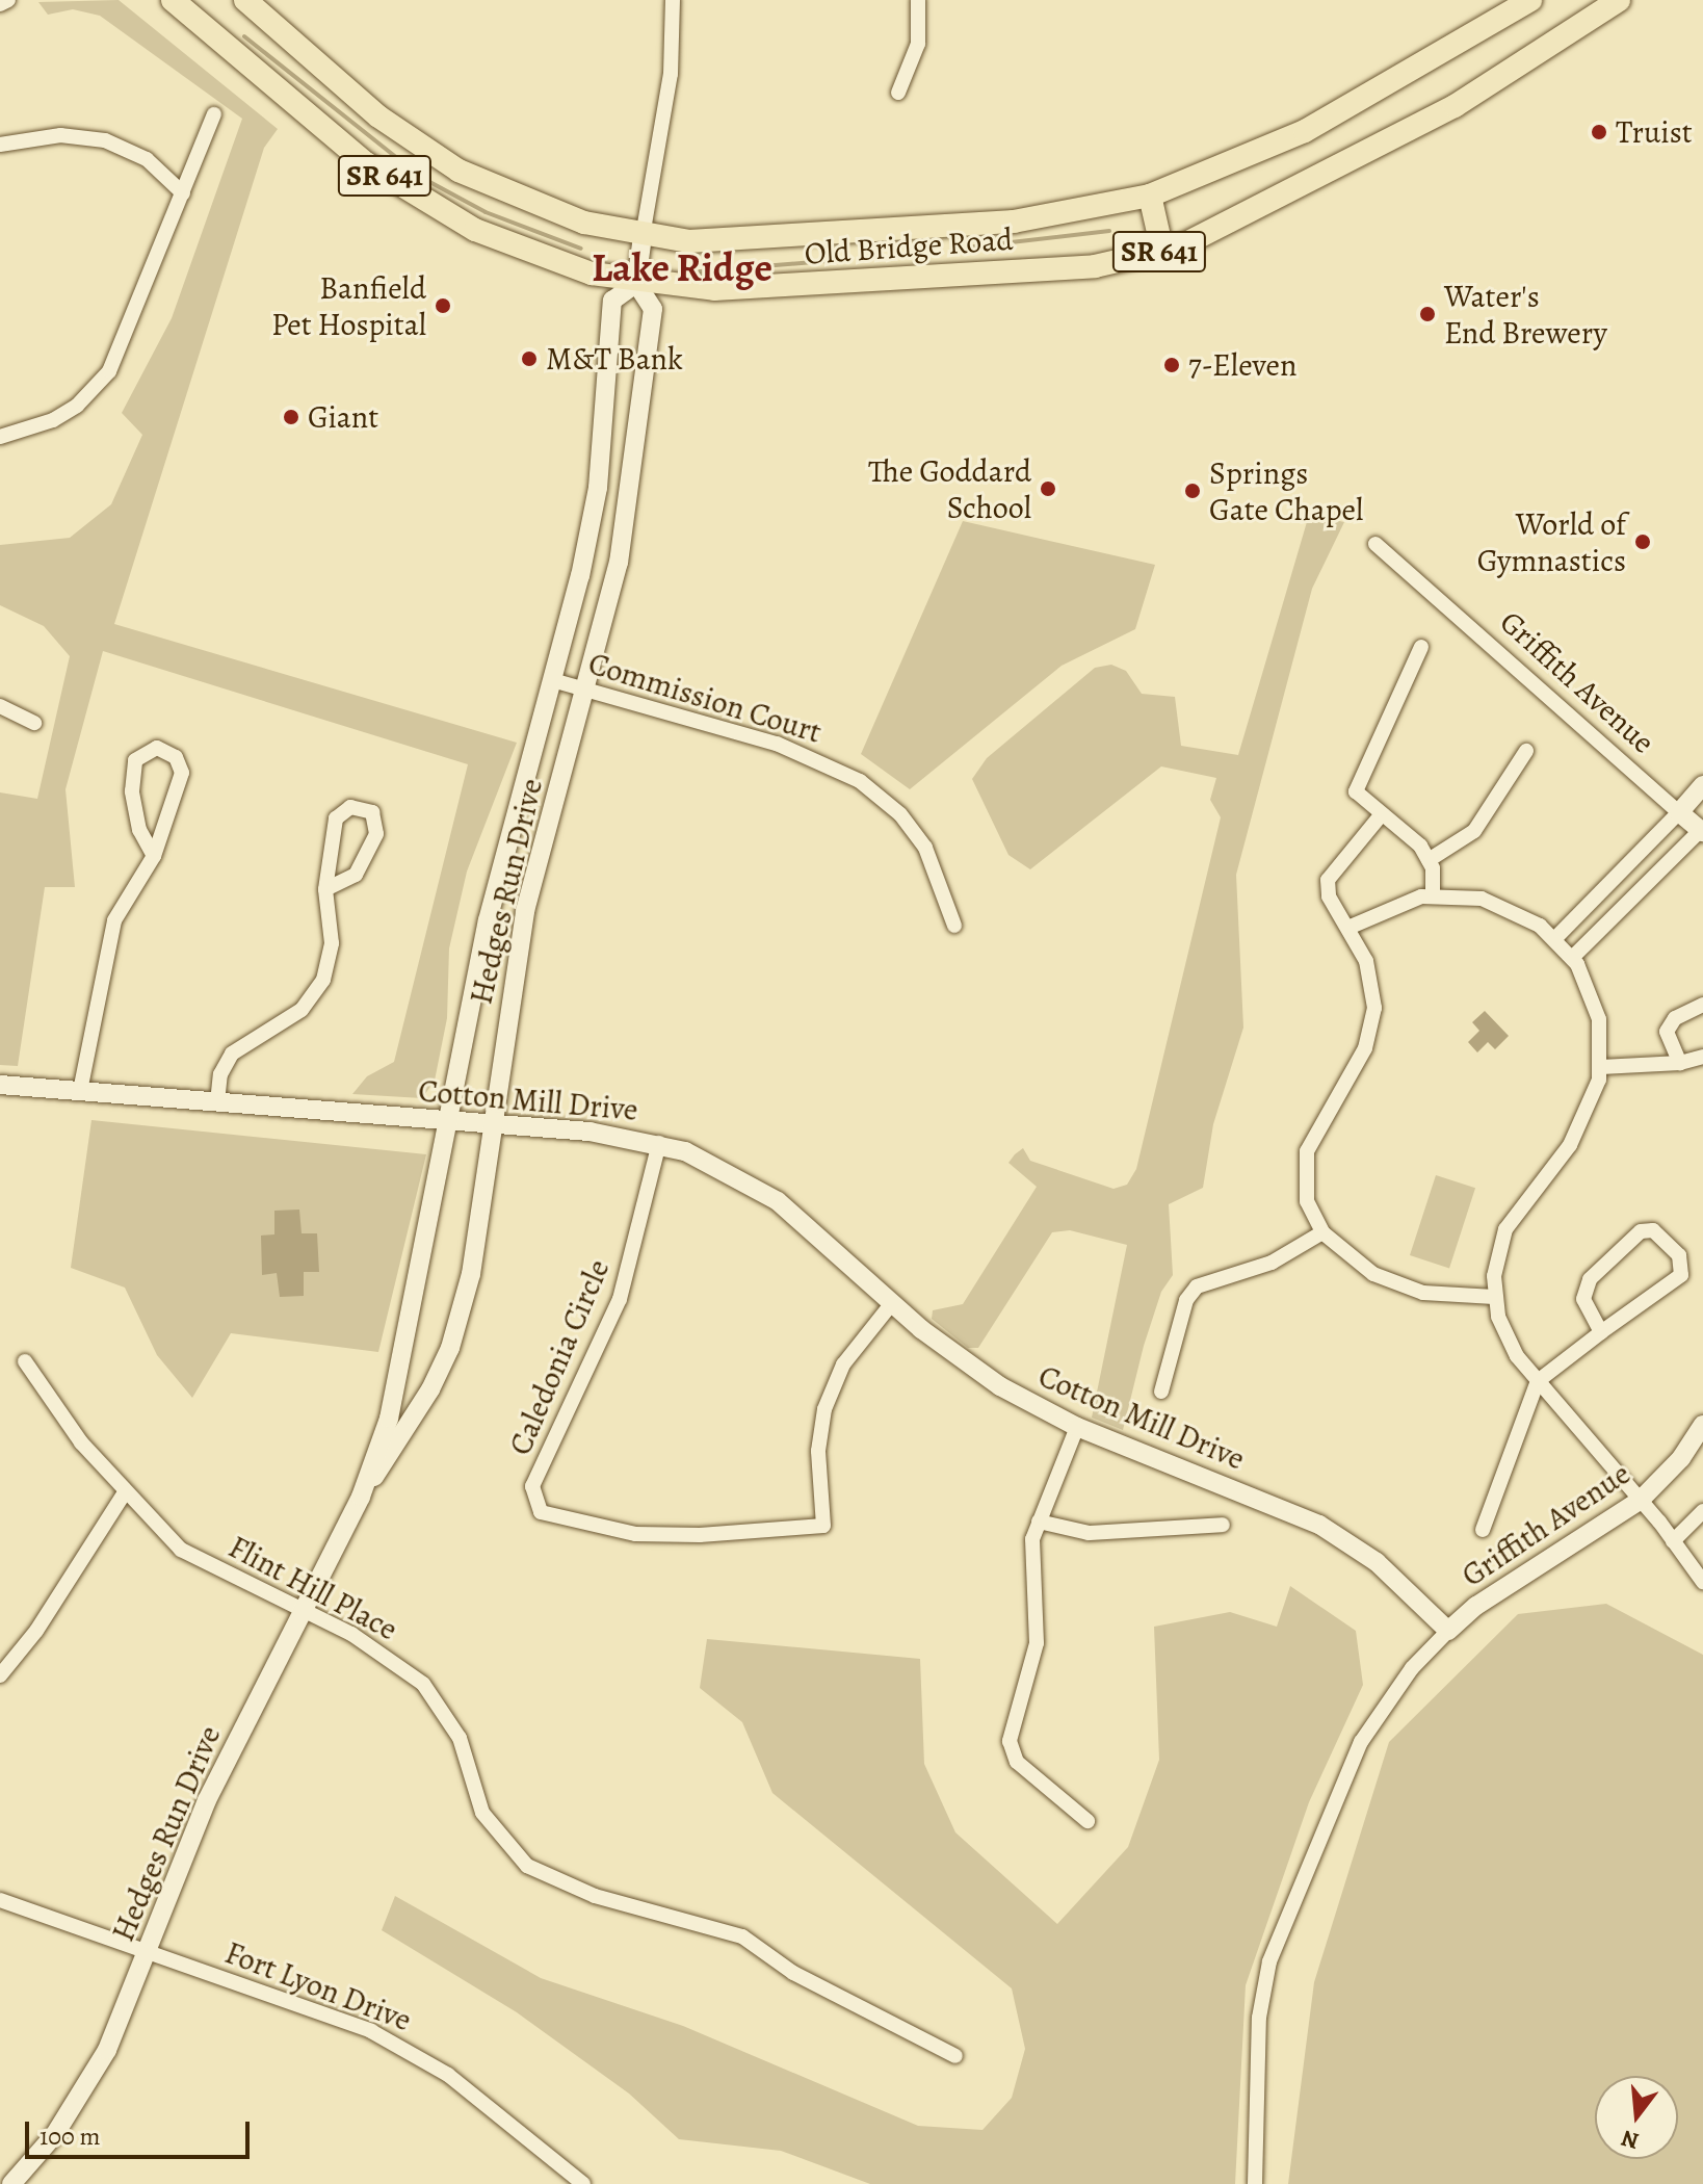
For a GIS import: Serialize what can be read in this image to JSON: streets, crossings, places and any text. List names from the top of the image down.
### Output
{
  "streets": {
    "main road": ["SR 641", "Old Bridge Road"],
    "street": [
      "Griffith Avenue",
      "Commission Court",
      "Hedges Run Drive",
      "Cotton Mill Drive",
      "Caledonia Circle",
      "Flint Hill Place",
      "Fort Lyon Drive"
    ]
  },
  "crossings": [
    ["Old Bridge Road", "Hedges Run Drive"],
    ["Griffith Avenue", "Cotton Mill Drive"],
    ["Commission Court", "Hedges Run Drive"],
    ["Hedges Run Drive", "Cotton Mill Drive"],
    ["Hedges Run Drive", "Flint Hill Place"],
    ["Hedges Run Drive", "Fort Lyon Drive"],
    ["Cotton Mill Drive", "Caledonia Circle"]
  ],
  "districts": ["Lake Ridge"],
  "places": [
    "Truist",
    "Banfield Pet Hospital",
    "Water's End Brewery",
    "M&T Bank",
    "7-Eleven",
    "Giant",
    "The Goddard School",
    "Springs Gate Chapel",
    "World of Gymnastics"
  ],
  "scale_bar": "100 m",
  "north": "bottom"
}
